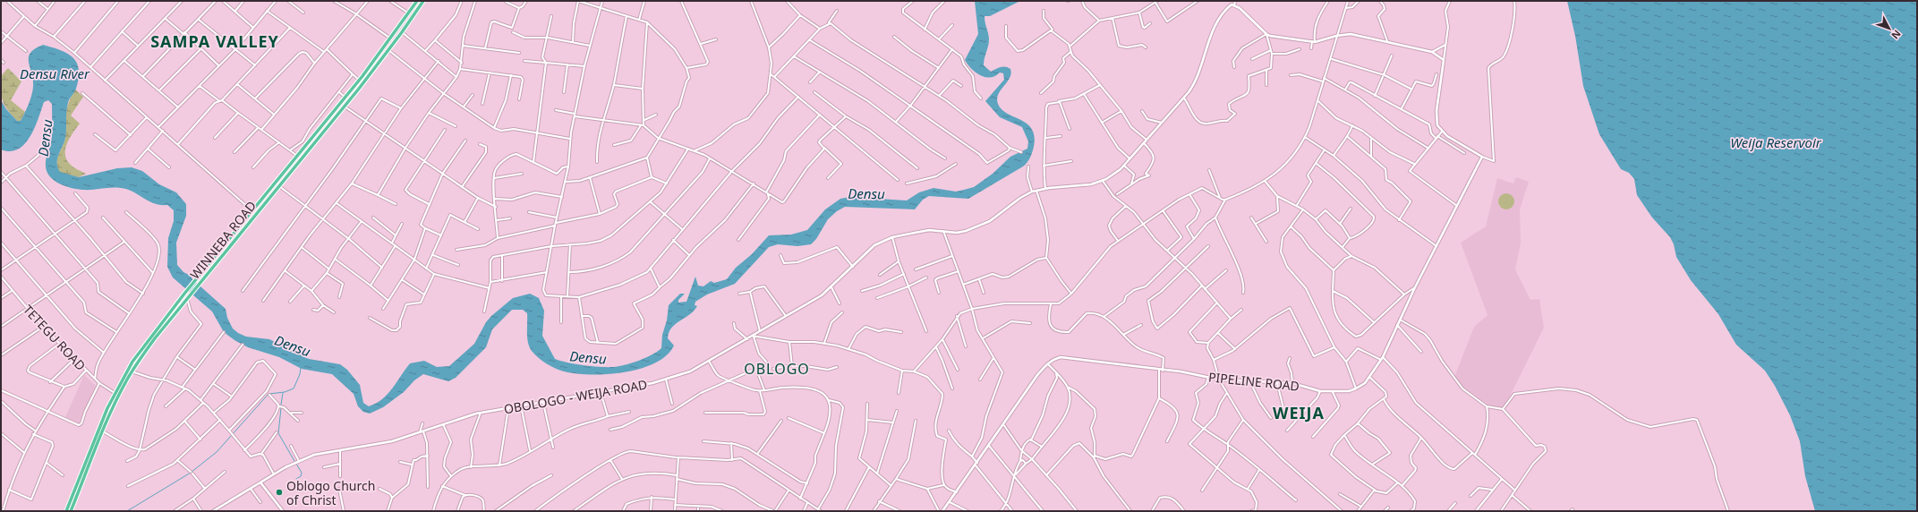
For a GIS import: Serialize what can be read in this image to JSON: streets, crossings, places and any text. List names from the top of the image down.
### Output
{
  "streets": {
    "highway": ["WINNEBA ROAD"],
    "street": ["TETEGU ROAD", "PIPELINE ROAD", "OBOLOGO - WEIJA ROAD"]
  },
  "crossings": [
    ["WINNEBA ROAD", "TETEGU ROAD"]
  ],
  "districts": ["SAMPA VALLEY", "OBLOGO", "WEIJA"],
  "water": ["Densu River", "Densu", "Weija Reservoir"],
  "places": ["Oblogo Church of Christ"],
  "north": "bottom right"
}
